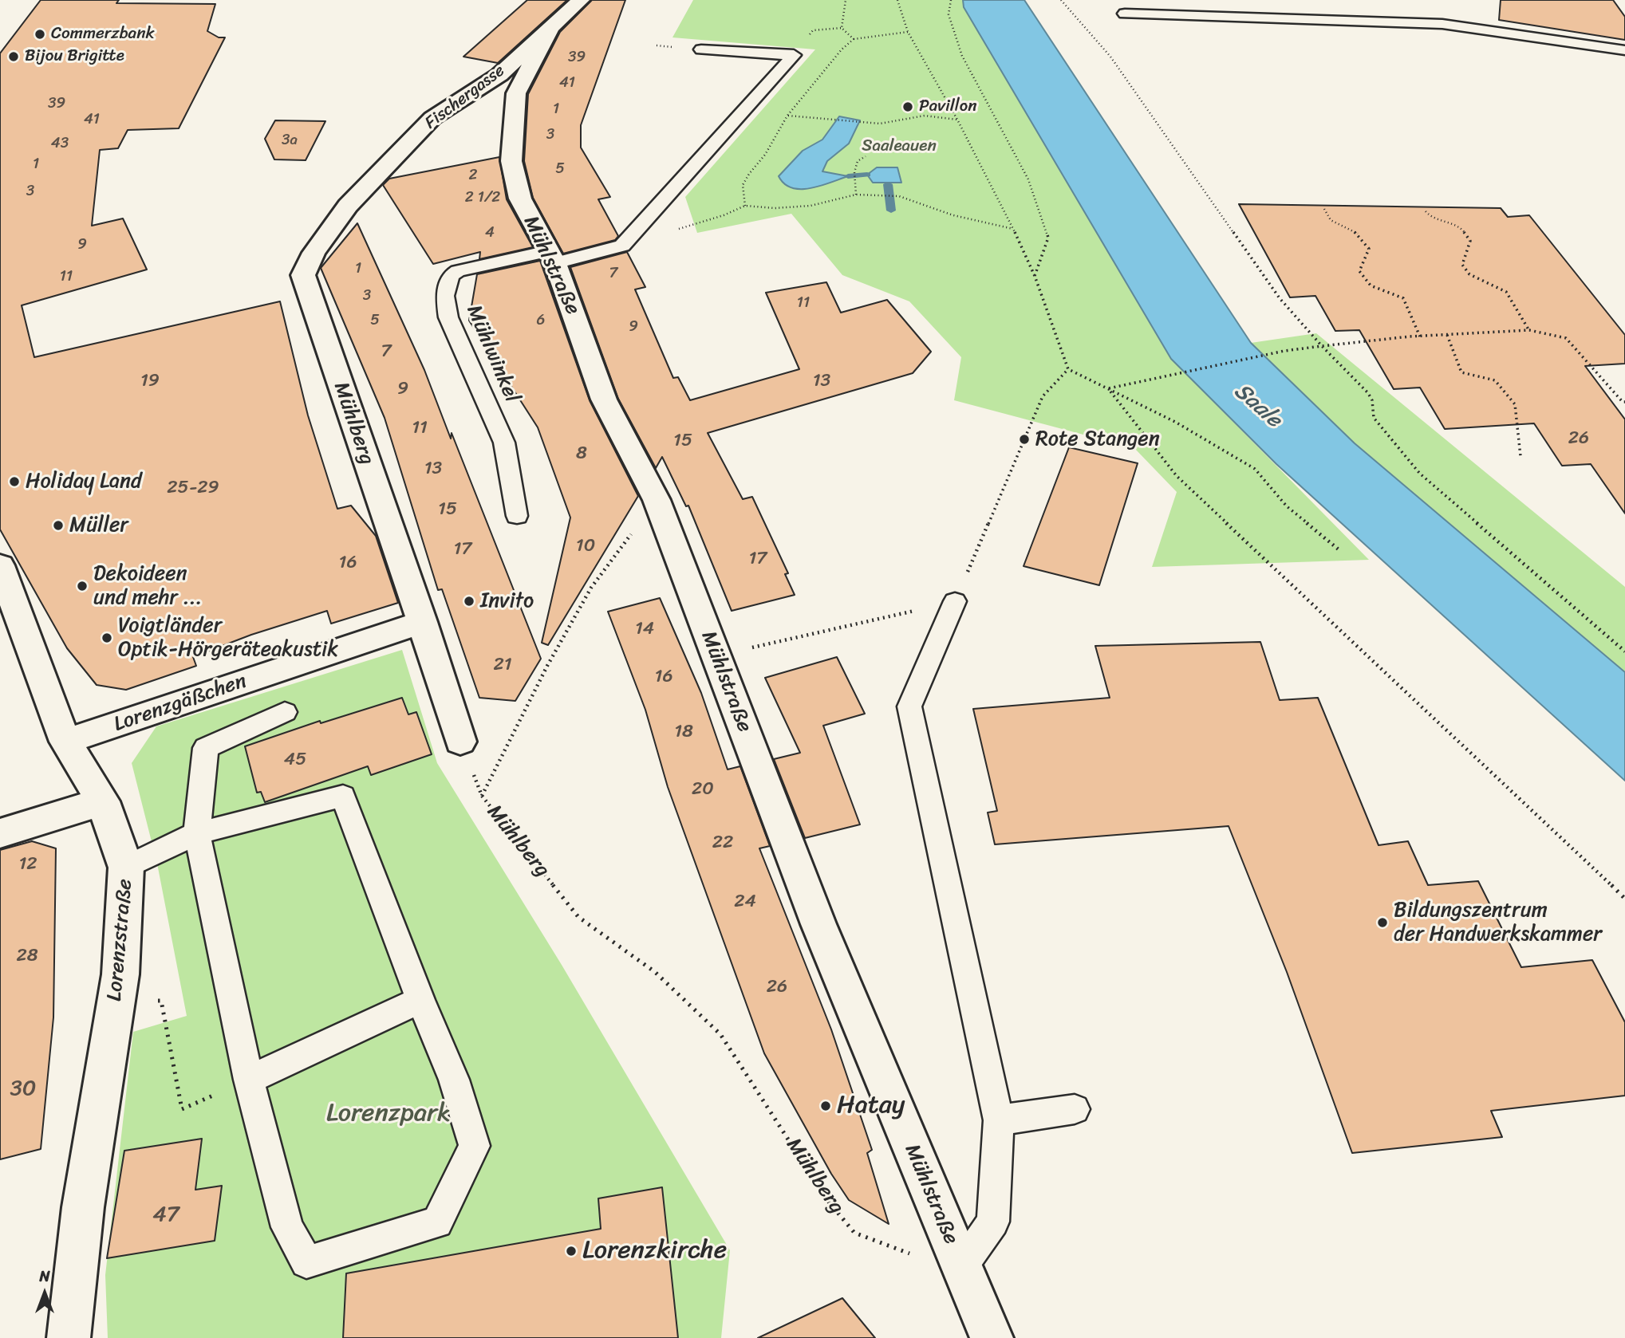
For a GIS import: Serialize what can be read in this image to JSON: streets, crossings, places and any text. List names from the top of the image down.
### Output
{
  "streets": {
    "street": [
      "Fischergasse",
      "Mühlstraße",
      "Mühlberg",
      "Lorenzgäßchen",
      "Lorenzstraße"
    ],
    "lane": ["Mühlwinkel"]
  },
  "crossings": [
    ["Fischergasse", "Mühlstraße"],
    ["Fischergasse", "Mühlberg"],
    ["Mühlstraße", "Mühlwinkel"],
    ["Mühlstraße", "Mühlberg"],
    ["Mühlberg", "Lorenzgäßchen"],
    ["Lorenzgäßchen", "Lorenzstraße"]
  ],
  "water": ["Saale"],
  "parks": ["Saaleauen", "Lorenzpark"],
  "places": [
    "Commerzbank",
    "Bijou Brigitte",
    "Pavillon",
    "Rote Stangen",
    "Holiday Land",
    "Müller",
    "Dekoideen und mehr ...",
    "Invito",
    "Voigtländer Optik-Hörgeräteakustik",
    "Bildungszentrum der Handwerkskammer",
    "Hatay",
    "Lorenzkirche"
  ],
  "house_numbers": [
    "39",
    "41",
    "39",
    "1",
    "41",
    "3",
    "3a",
    "43",
    "1",
    "5",
    "2",
    "3",
    "2 1/2",
    "4",
    "9",
    "1",
    "7",
    "11",
    "3",
    "11",
    "5",
    "6",
    "9",
    "7",
    "19",
    "13",
    "9",
    "11",
    "26",
    "15",
    "8",
    "13",
    "25-29",
    "15",
    "10",
    "17",
    "17",
    "16",
    "14",
    "21",
    "16",
    "18",
    "45",
    "20",
    "22",
    "12",
    "24",
    "28",
    "26",
    "30",
    "47"
  ],
  "north": "top"
}
